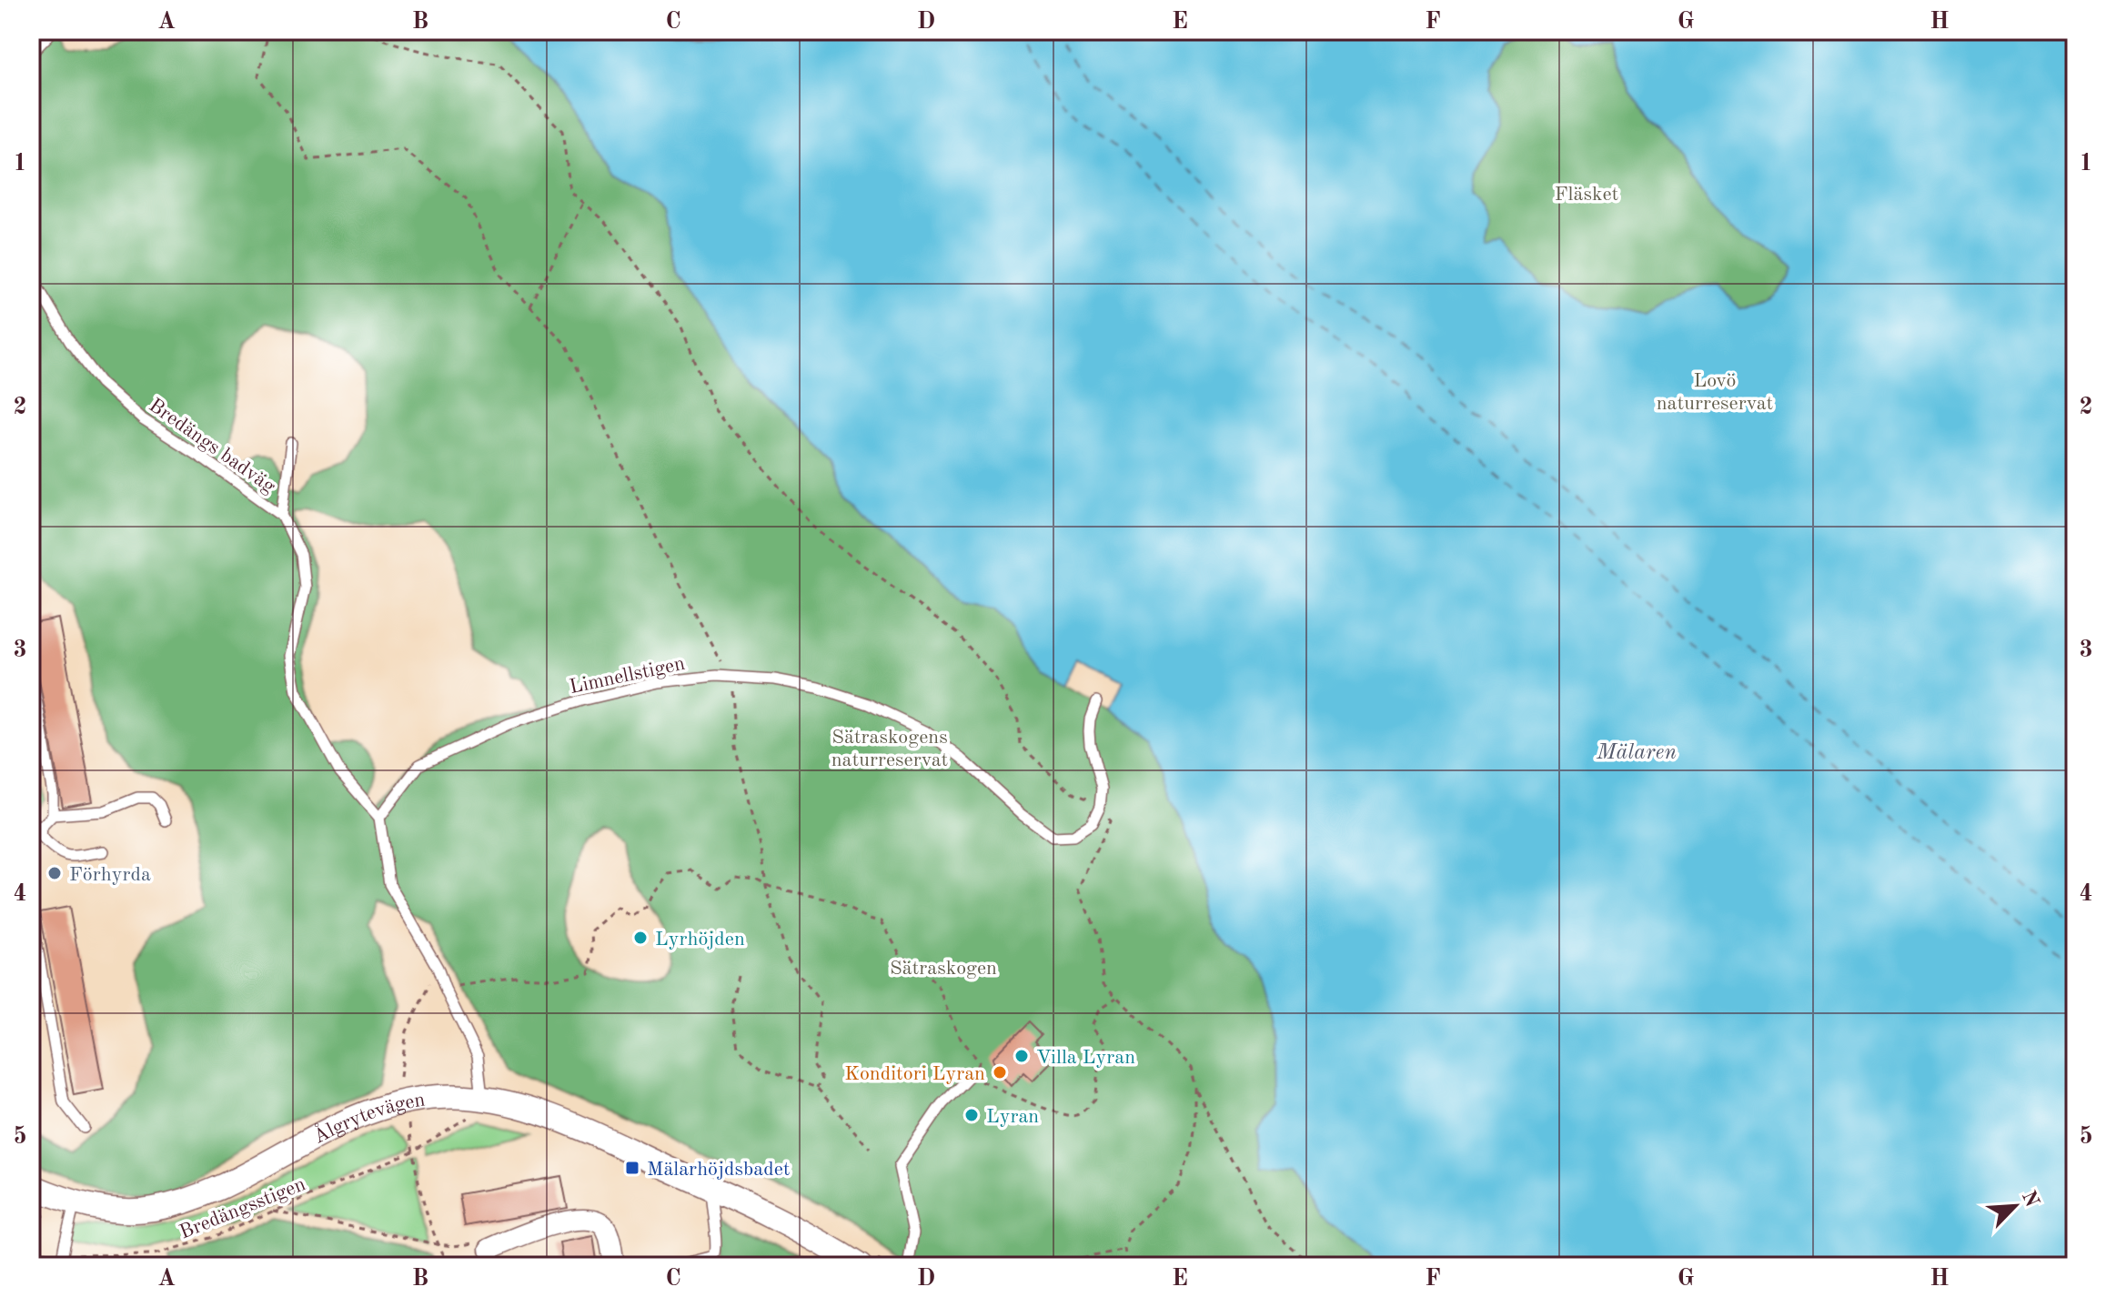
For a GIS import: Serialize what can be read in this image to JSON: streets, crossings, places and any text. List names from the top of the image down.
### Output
{
  "streets": {
    "street": ["Ålgrytevägen"],
    "lane": ["Bredängs badväg", "Limnellstigen"],
    "path": ["Bredängsstigen"]
  },
  "crossings": [
    ["Bredängs badväg", "Limnellstigen"],
    ["Ålgrytevägen", "Bredängsstigen"]
  ],
  "water": ["Mälaren"],
  "parks": [
    "Fläsket",
    "Lovö naturreservat",
    "Sätraskogens naturreservat",
    "Sätraskogen"
  ],
  "places": {
    "other": [
      "Förhyrda",
      "Lyrhöjden",
      "Villa Lyran",
      "Konditori Lyran",
      "Lyran"
    ],
    "transit": ["Mälarhöjdsbadet"]
  },
  "north": "top right",
  "grid": {
    "columns": [
      "A",
      "B",
      "C",
      "D",
      "E",
      "F",
      "G",
      "H"
    ],
    "rows": [
      "1",
      "2",
      "3",
      "4",
      "5"
    ]
  }
}
